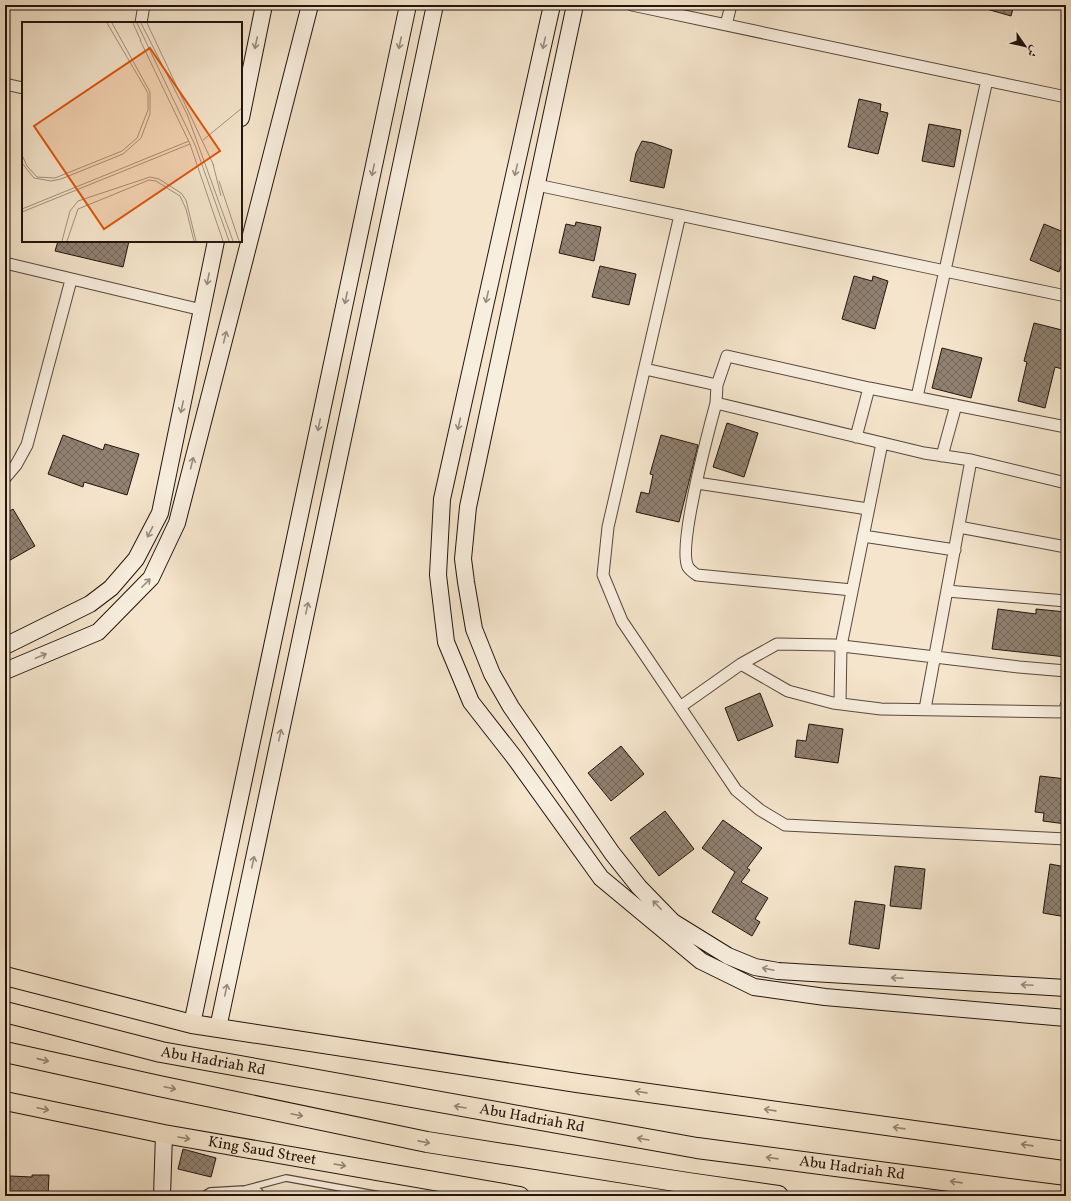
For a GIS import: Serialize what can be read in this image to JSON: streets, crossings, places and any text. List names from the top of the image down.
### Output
{
  "streets": {
    "highway": ["Abu Hadriah Rd"],
    "main road": ["King Saud Street"]
  },
  "north": "bottom right"
}
